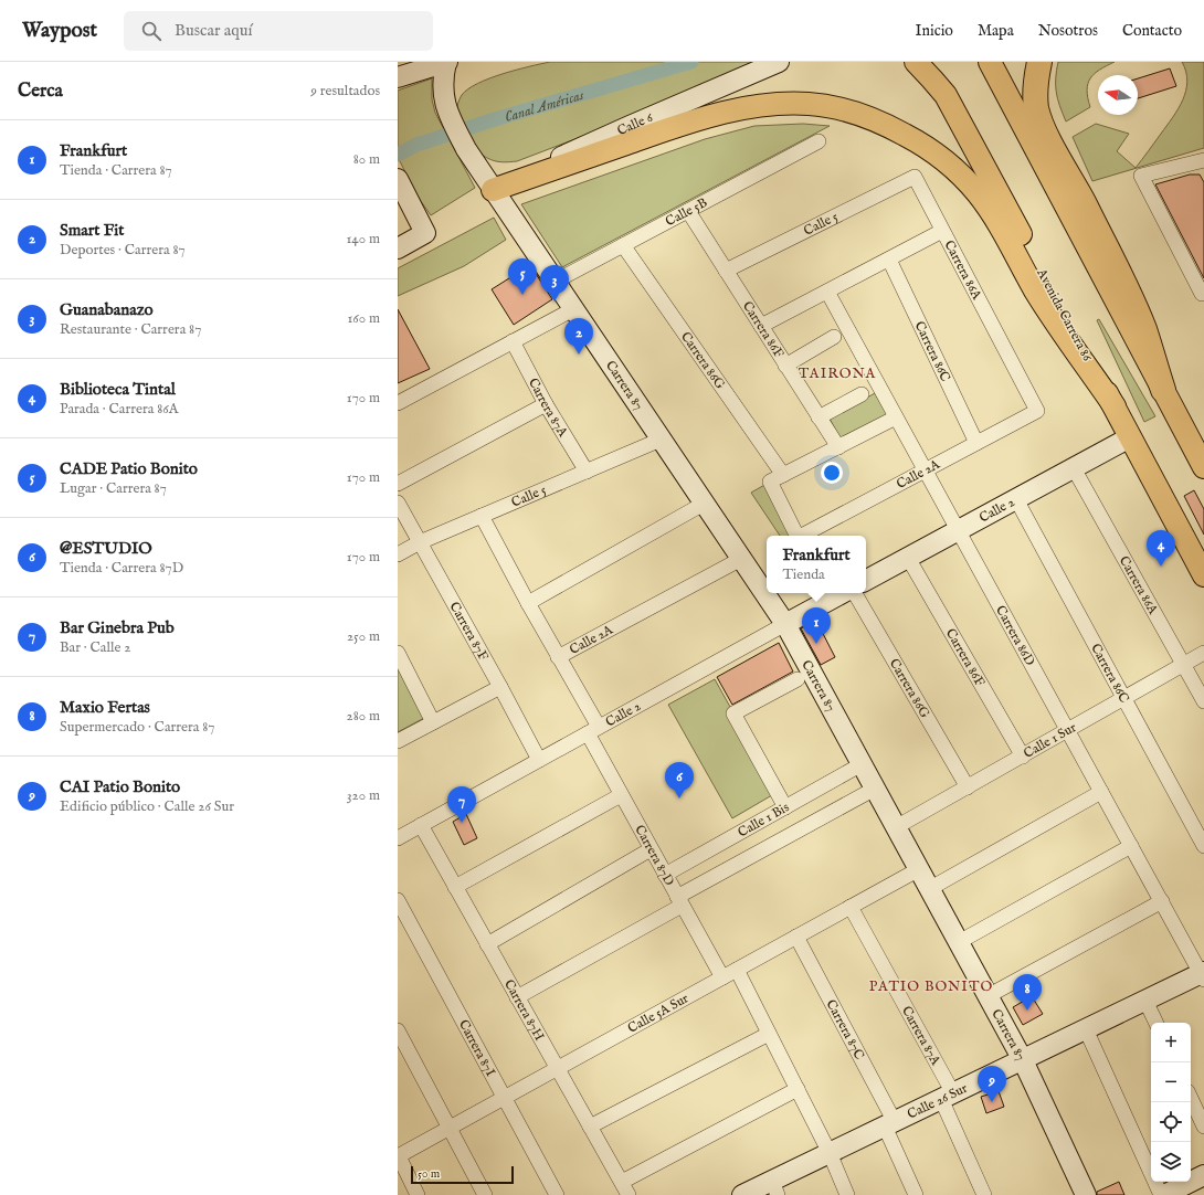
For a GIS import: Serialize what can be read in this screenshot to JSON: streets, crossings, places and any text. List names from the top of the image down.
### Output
{
  "streets": {
    "main road": ["Avenida Carrera 86"],
    "street": [
      "Calle 6",
      "Calle 5B",
      "Calle 5",
      "Carrera 86A",
      "Carrera 86F",
      "Carrera 86C",
      "Carrera 86G",
      "Carrera 87",
      "Carrera 87A",
      "Calle 2A",
      "Calle 2",
      "Carrera 87F",
      "Carrera 86D",
      "Calle 1 Sur",
      "Calle 1 Bis",
      "Carrera 87D",
      "Carrera 87H",
      "Calle 5A Sur",
      "Carrera 87C",
      "Carrera 87I",
      "Calle 26 Sur"
    ]
  },
  "crossings": [
    ["Calle 6", "Carrera 87"],
    ["Calle 5B", "Carrera 86F"],
    ["Calle 5B", "Carrera 86G"],
    ["Calle 5B", "Carrera 87"],
    ["Calle 5", "Carrera 86A"],
    ["Calle 5", "Carrera 86F"],
    ["Calle 5", "Carrera 87"],
    ["Calle 5", "Carrera 87A"],
    ["Calle 5", "Carrera 87F"],
    ["Calle 5", "Carrera 87D"],
    ["Carrera 86A", "Calle 2A"],
    ["Carrera 86A", "Calle 2"],
    ["Carrera 86A", "Calle 1 Sur"],
    ["Avenida Carrera 86", "Calle 2"],
    ["Carrera 86F", "Calle 2"],
    ["Carrera 86F", "Calle 1 Sur"],
    ["Carrera 86C", "Calle 2A"],
    ["Carrera 86C", "Calle 2"],
    ["Carrera 86C", "Calle 1 Sur"],
    ["Carrera 86G", "Calle 1 Sur"],
    ["Carrera 87", "Calle 2A"],
    ["Carrera 87", "Calle 2"],
    ["Carrera 87", "Calle 1 Sur"],
    ["Carrera 87", "Calle 1 Bis"],
    ["Carrera 87", "Calle 5A Sur"],
    ["Carrera 87", "Calle 26 Sur"],
    ["Carrera 87A", "Calle 5A Sur"],
    ["Carrera 87A", "Calle 26 Sur"],
    ["Calle 2A", "Carrera 86D"],
    ["Calle 2A", "Carrera 87D"],
    ["Calle 2", "Carrera 87F"],
    ["Calle 2", "Carrera 86D"],
    ["Calle 2", "Carrera 87D"],
    ["Calle 2", "Carrera 87H"],
    ["Carrera 86D", "Calle 1 Sur"],
    ["Carrera 86D", "Calle 26 Sur"],
    ["Calle 1 Bis", "Carrera 87D"],
    ["Calle 1 Bis", "Carrera 87H"],
    ["Carrera 87D", "Calle 5A Sur"],
    ["Carrera 87H", "Calle 5A Sur"],
    ["Calle 5A Sur", "Carrera 87C"],
    ["Calle 5A Sur", "Carrera 87I"],
    ["Carrera 87C", "Calle 26 Sur"]
  ],
  "districts": ["TAIRONA", "PATIO BONITO"],
  "water": ["Canal Américas"],
  "scale_bar": "50 m",
  "north": "left",
  "page": {
    "header": "Waypost",
    "search": "Buscar aquí",
    "nav": [
      "Inicio",
      "Mapa",
      "Nosotros",
      "Contacto"
    ],
    "heading": ["Cerca", "9 resultados"],
    "list": [
      {
        "mark": "1",
        "name": "Frankfurt",
        "note": "Tienda · Carrera 87",
        "value": "80 m"
      },
      {
        "mark": "2",
        "name": "Smart Fit",
        "note": "Deportes · Carrera 87",
        "value": "140 m"
      },
      {
        "mark": "3",
        "name": "Guanabanazo",
        "note": "Restaurante · Carrera 87",
        "value": "160 m"
      },
      {
        "mark": "4",
        "name": "Biblioteca Tintal",
        "note": "Parada · Carrera 86A",
        "value": "170 m"
      },
      {
        "mark": "5",
        "name": "CADE Patio Bonito",
        "note": "Lugar · Carrera 87",
        "value": "170 m"
      },
      {
        "mark": "6",
        "name": "@ESTUDIO",
        "note": "Tienda · Carrera 87D",
        "value": "170 m"
      },
      {
        "mark": "7",
        "name": "Bar Ginebra Pub",
        "note": "Bar · Calle 2",
        "value": "250 m"
      },
      {
        "mark": "8",
        "name": "Maxio Fertas",
        "note": "Supermercado · Carrera 87",
        "value": "280 m"
      },
      {
        "mark": "9",
        "name": "CAI Patio Bonito",
        "note": "Edificio público · Calle 26 Sur",
        "value": "320 m"
      }
    ],
    "pins": [
      "5",
      "3",
      "2",
      "4",
      "1",
      "6",
      "7",
      "8",
      "9"
    ],
    "popup": ["Frankfurt", "Tienda"],
    "map_buttons": ["+", "−"],
    "scale": "50 m"
  }
}
